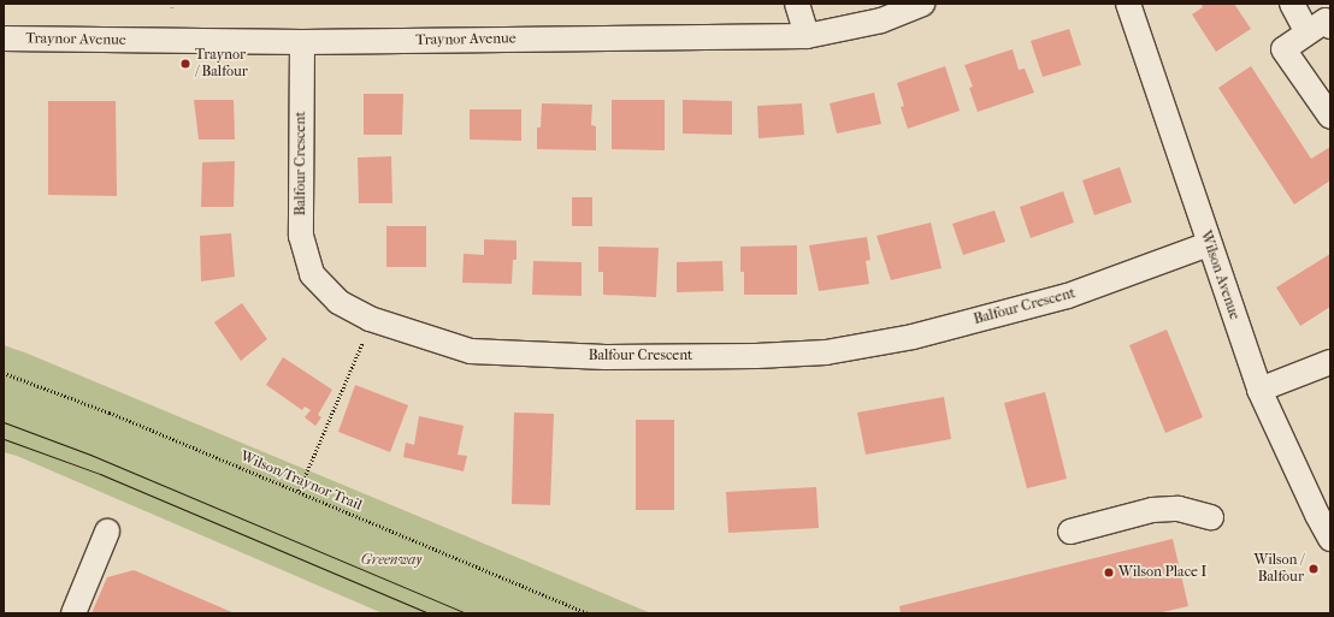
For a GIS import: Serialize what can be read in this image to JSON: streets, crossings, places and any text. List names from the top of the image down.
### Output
{
  "streets": {
    "street": ["Traynor Avenue", "Balfour Crescent", "Wilson Avenue"],
    "path": ["Wilson/Traynor Trail"]
  },
  "crossings": [
    ["Traynor Avenue", "Balfour Crescent"],
    ["Balfour Crescent", "Wilson Avenue"]
  ],
  "parks": ["Greenway"],
  "places": ["Traynor / Balfour", "Wilson / Balfour", "Wilson Place I"]
}
